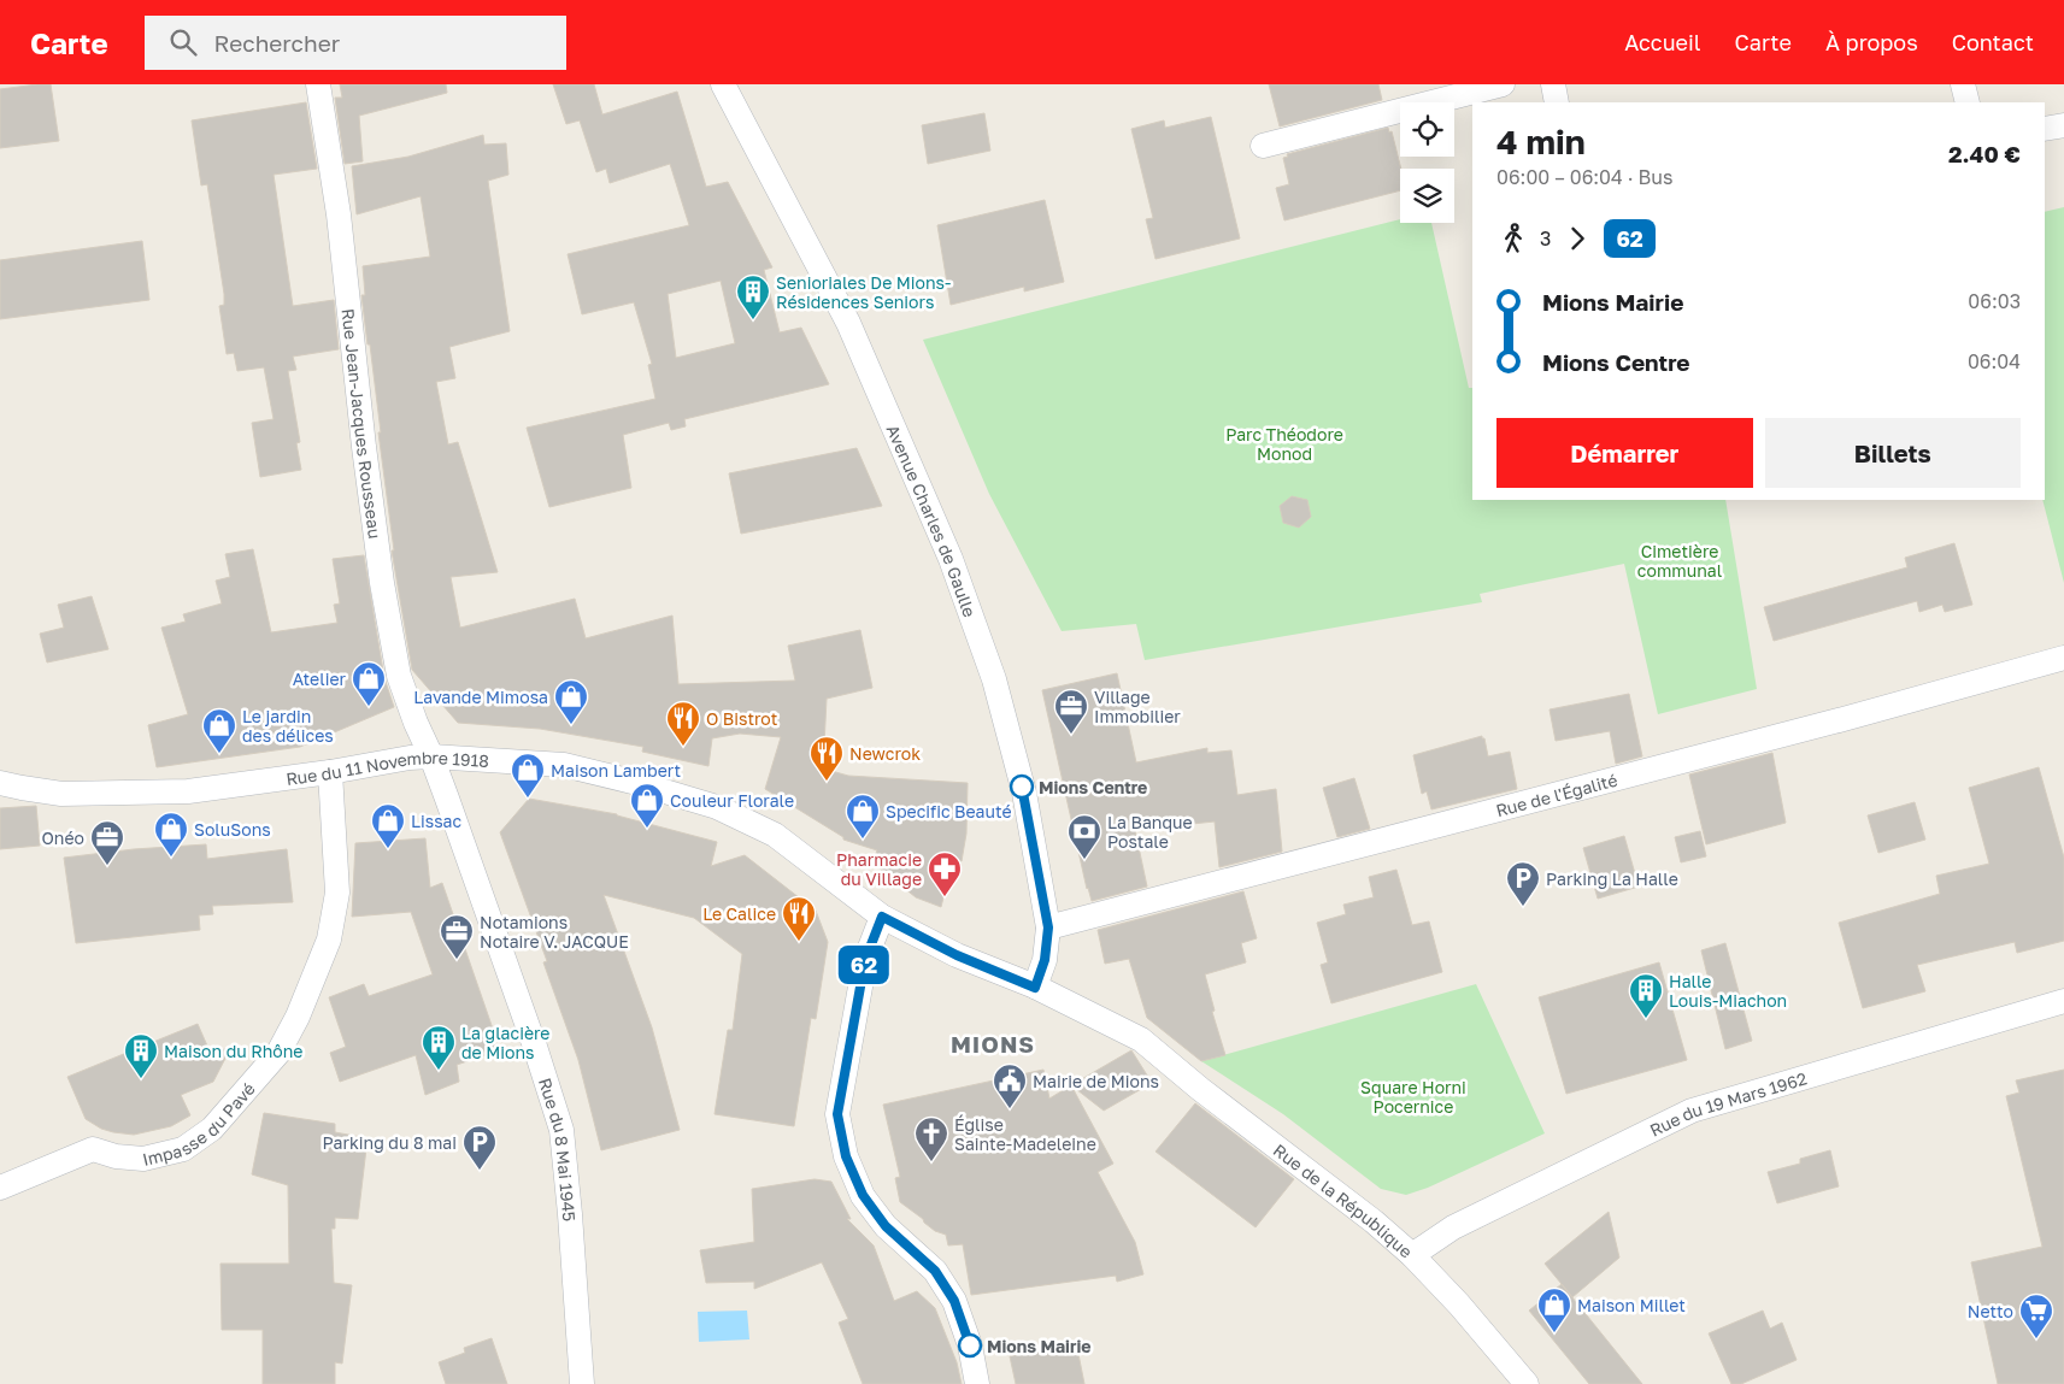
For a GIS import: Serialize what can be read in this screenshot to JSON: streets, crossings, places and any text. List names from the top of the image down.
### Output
{
  "streets": {
    "street": [
      "Rue Jean-Jacques Rousseau",
      "Avenue Charles de Gaulle",
      "Rue du 11 Novembre 1918",
      "Rue de l'Égalité",
      "Rue du 19 Mars 1962",
      "Impasse du Pavé",
      "Rue du 8 Mai 1945",
      "Rue de la République"
    ]
  },
  "crossings": [
    ["Rue Jean-Jacques Rousseau", "Rue du 11 Novembre 1918"],
    ["Rue Jean-Jacques Rousseau", "Rue du 8 Mai 1945"],
    ["Avenue Charles de Gaulle", "Rue du 11 Novembre 1918"],
    ["Avenue Charles de Gaulle", "Rue de l'Égalité"],
    ["Avenue Charles de Gaulle", "Rue de la République"],
    ["Rue du 11 Novembre 1918", "Impasse du Pavé"],
    ["Rue du 11 Novembre 1918", "Rue du 8 Mai 1945"],
    ["Rue du 11 Novembre 1918", "Rue de la République"],
    ["Rue du 19 Mars 1962", "Rue de la République"]
  ],
  "districts": ["MIONS"],
  "parks": ["Parc Théodore Monod", "Cimetière communal", "Square Horni Pocernice"],
  "places": {
    "building": [
      "Senioriales De Mions- Résidences Seniors",
      "Halle Louis-Miachon",
      "La glacière de Mions",
      "Maison du Rhône"
    ],
    "shop": [
      "Atelier",
      "Lavande Mimosa",
      "Le jardin des délices",
      "Maison Lambert",
      "Couleur Florale",
      "Specific Beauté",
      "Lissac",
      "SoluSons",
      "Maison Millet"
    ],
    "office": ["Village Immobilier", "Onéo", "Notamions Notaire V. JACQUE"],
    "restaurant": ["O Bistrot", "Newcrok", "Le Calice"],
    "other": ["Mions Centre", "Mions Mairie"],
    "bank": ["La Banque Postale"],
    "pharmacy": ["Pharmacie du Village"],
    "parking": ["Parking La Halle", "Parking du 8 mai"],
    "public building": ["Mairie de Mions"],
    "church": ["Église Sainte-Madeleine"],
    "supermarket": ["Netto"]
  },
  "lines": ["bus line 62"],
  "page": {
    "header": "Carte",
    "search": "Rechercher",
    "nav": [
      "Accueil",
      "Carte",
      "À propos",
      "Contact"
    ],
    "on_map": "62",
    "heading": ["4 min", "06:00 – 06:04 · Bus", "2.40 €"],
    "legs": ["3", "62"],
    "list": [
      {
        "name": "Mions Mairie",
        "value": "06:03"
      },
      {
        "name": "Mions Centre",
        "value": "06:04"
      }
    ],
    "buttons": ["Démarrer", "Billets"]
  }
}
